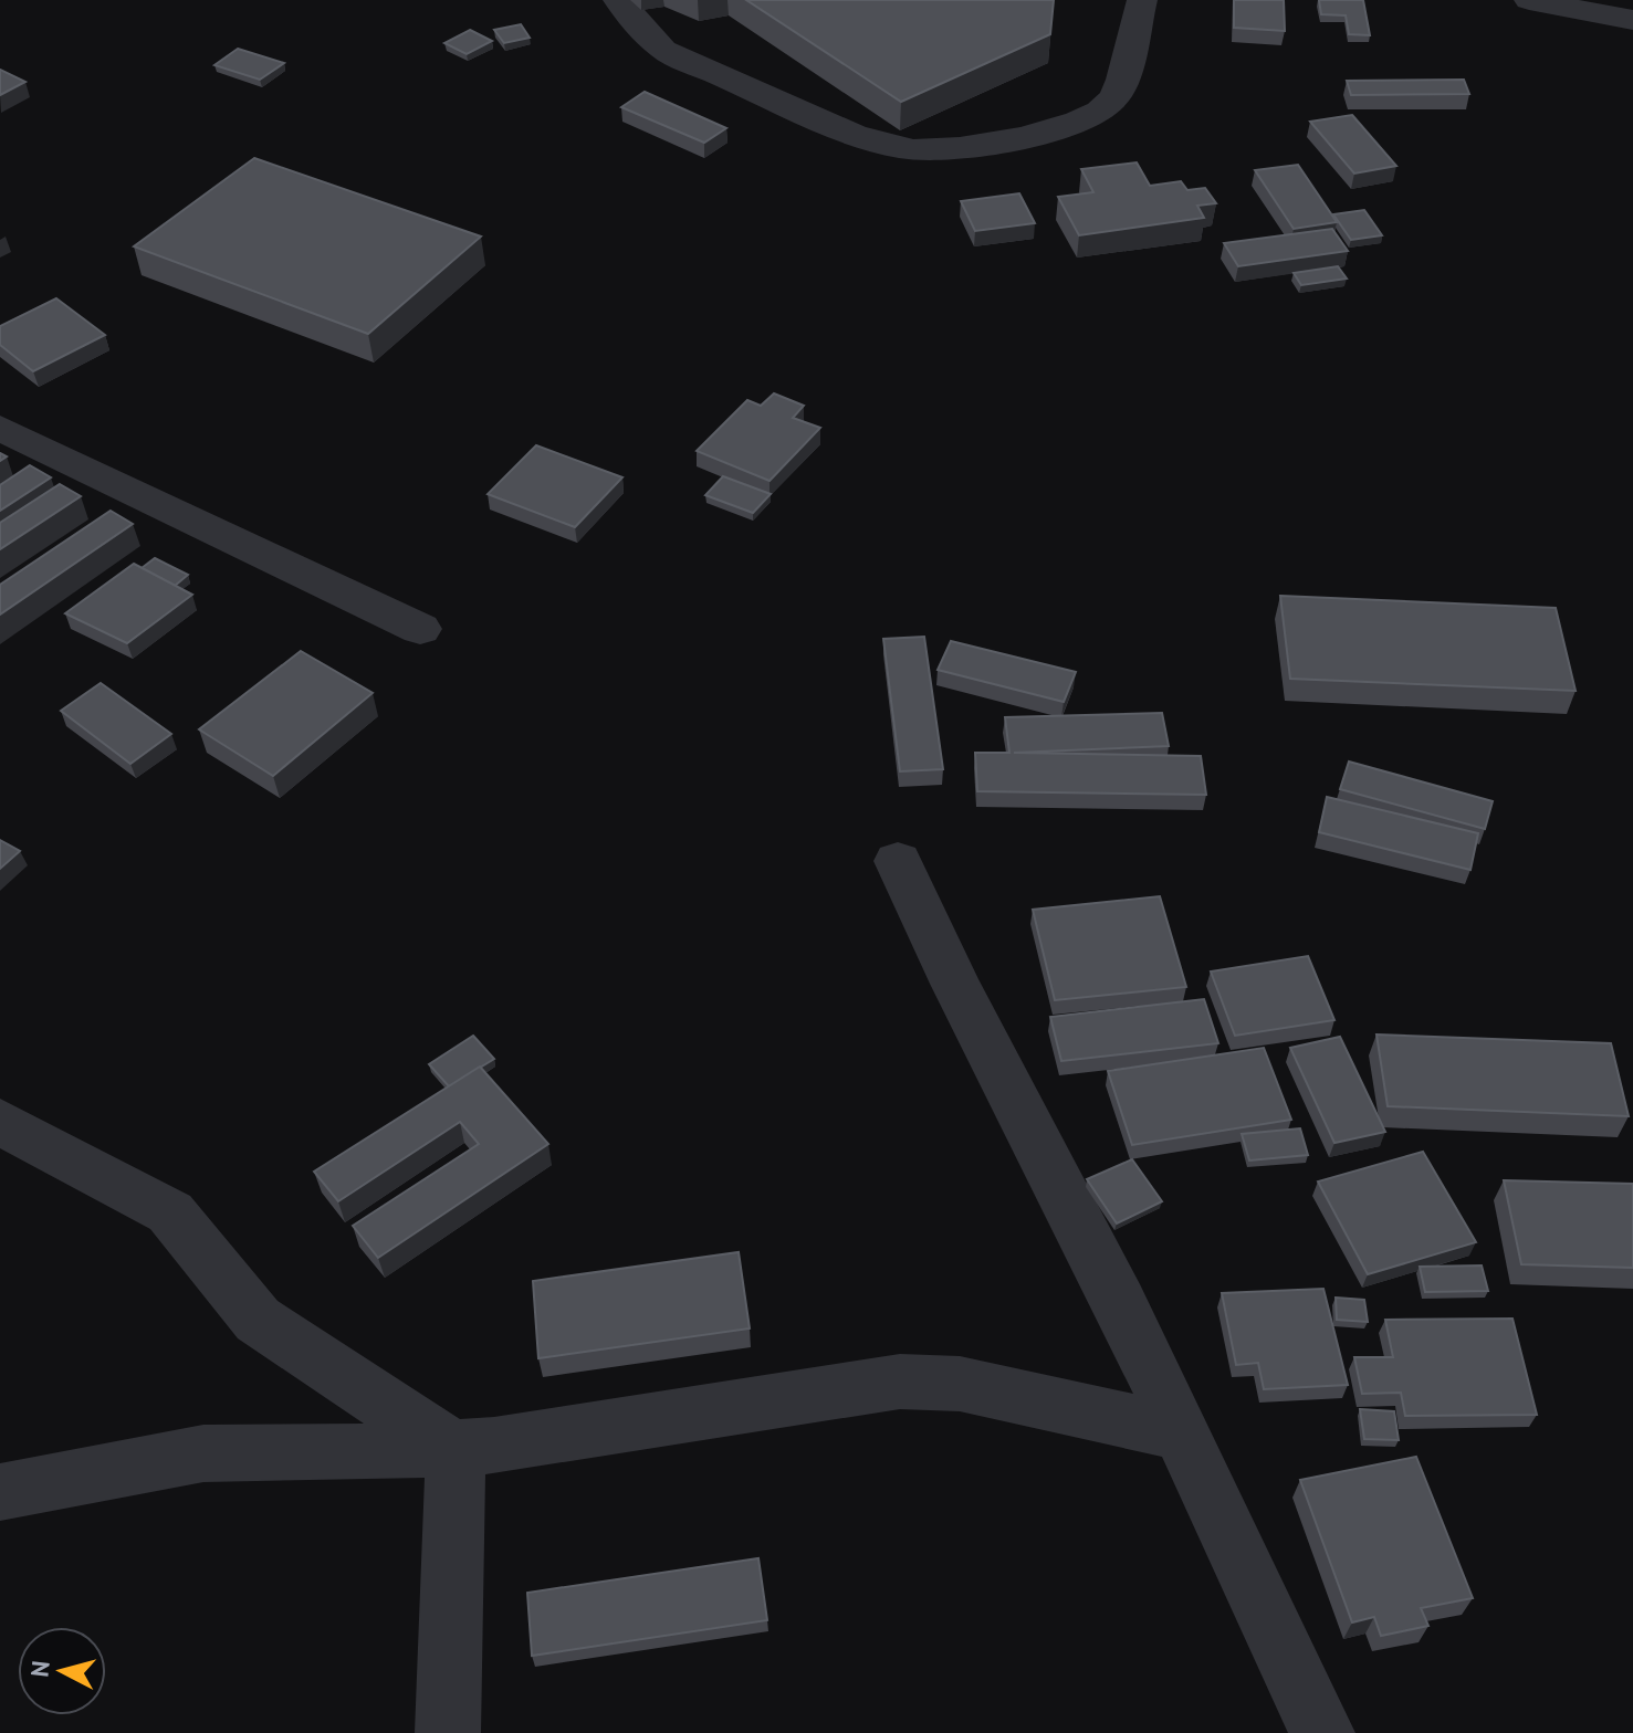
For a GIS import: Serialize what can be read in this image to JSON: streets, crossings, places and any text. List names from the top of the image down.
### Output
{
  "north": "left"
}
